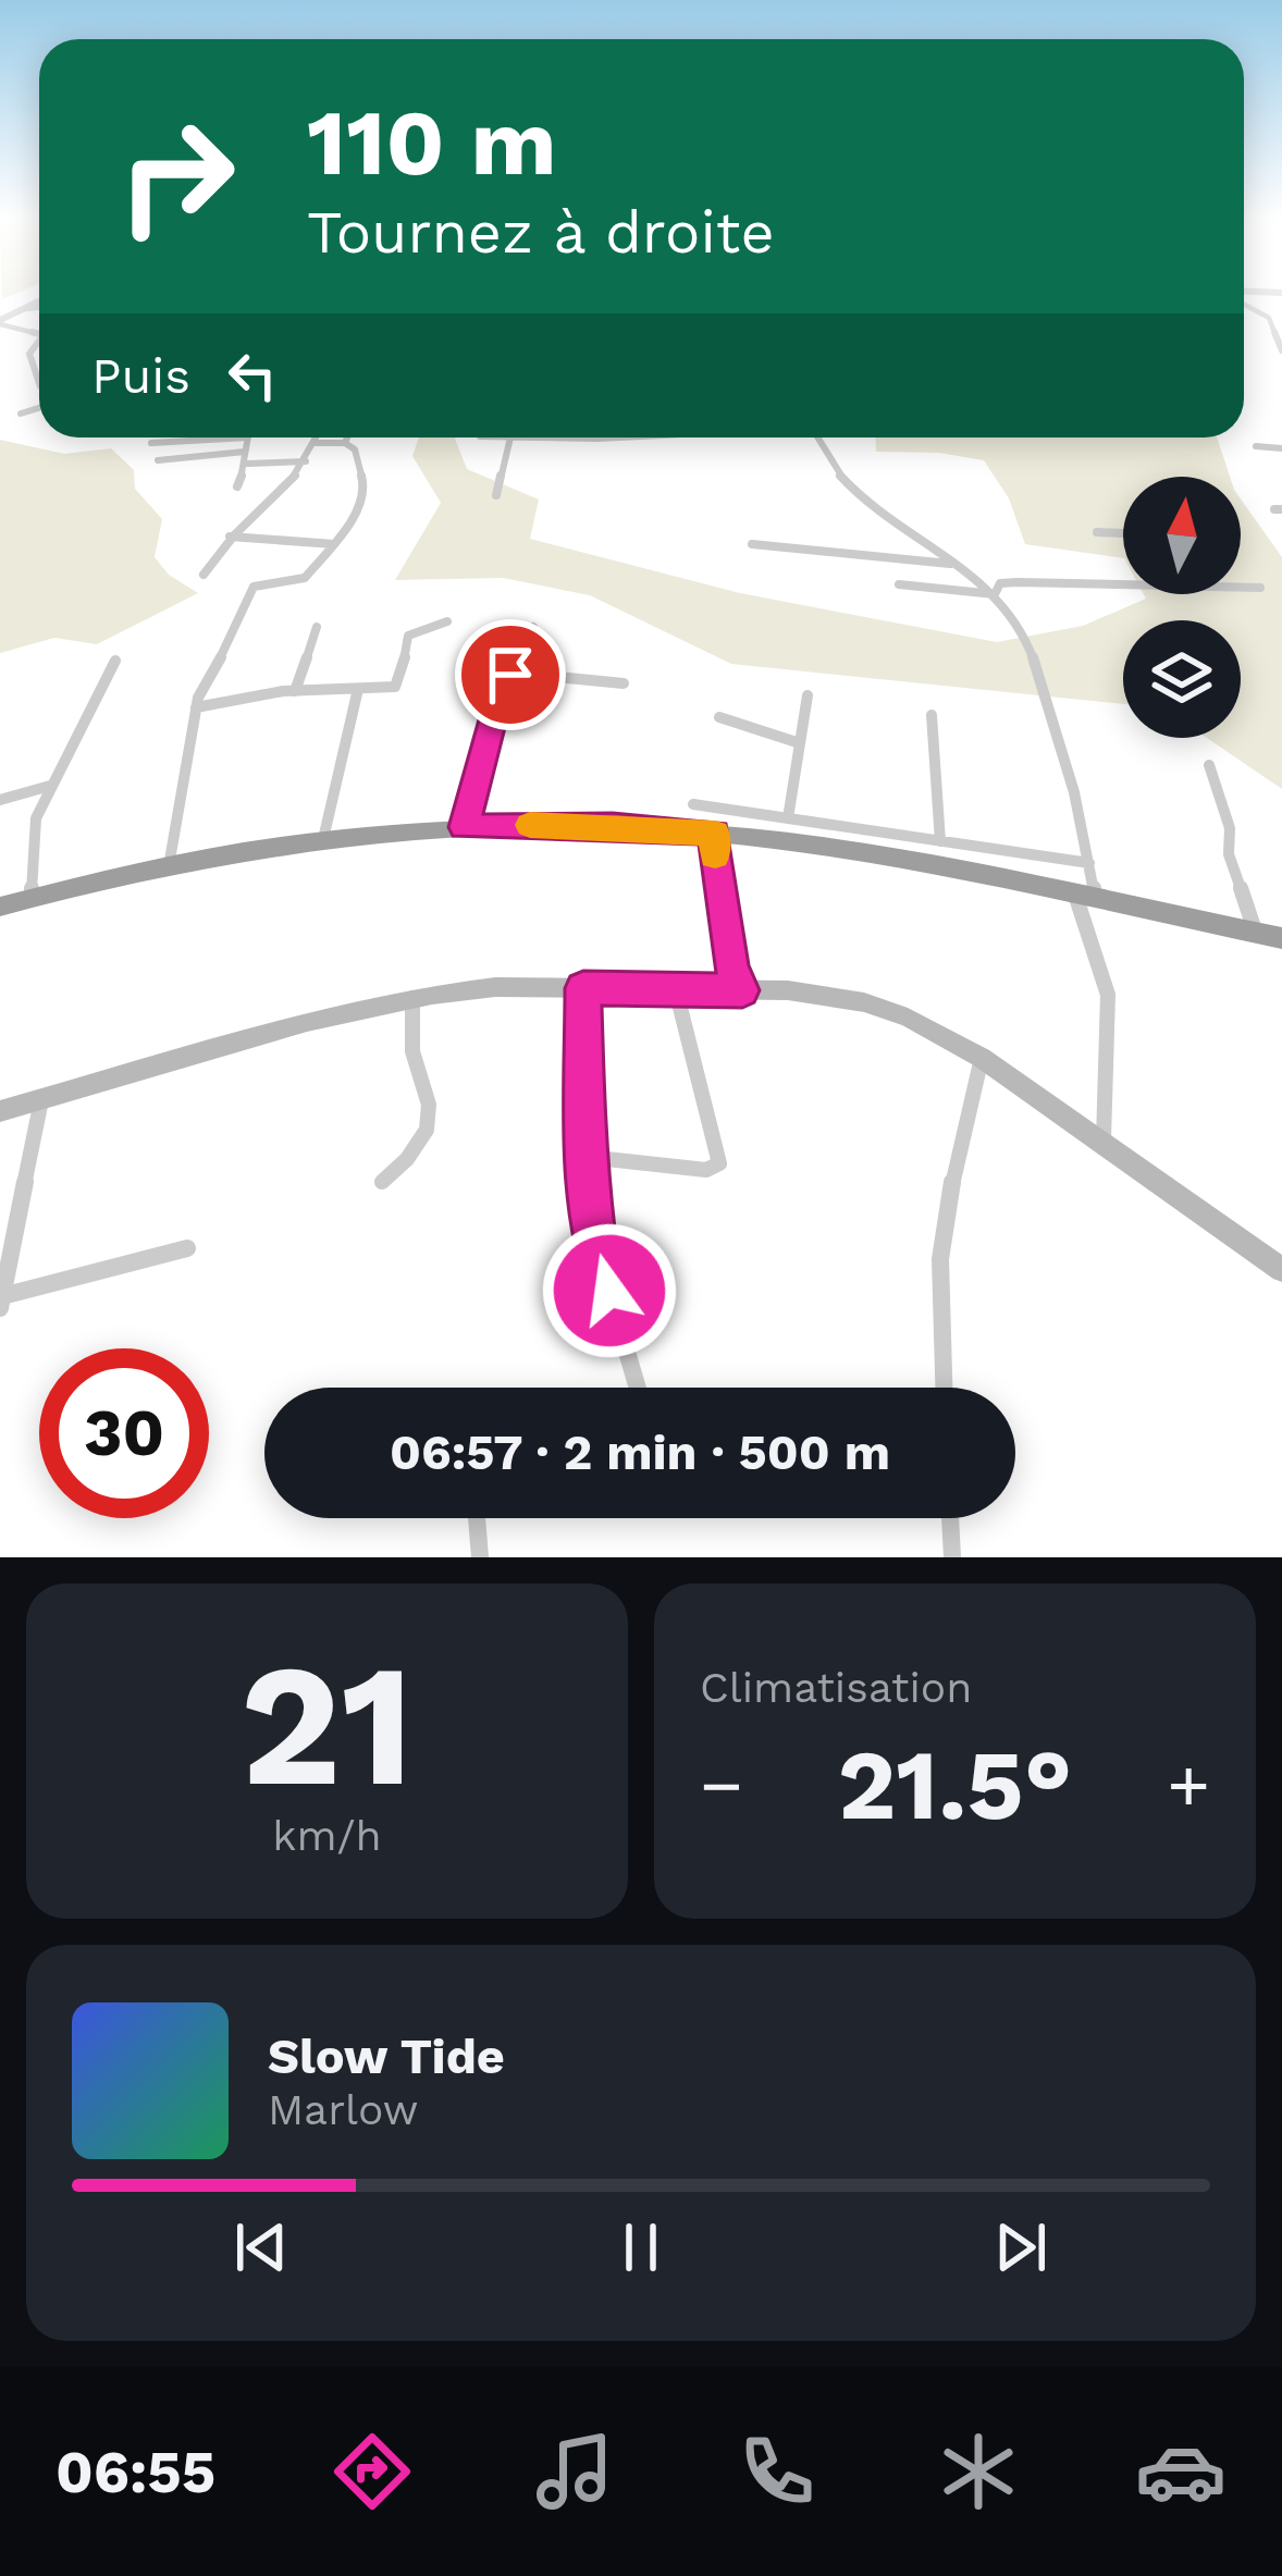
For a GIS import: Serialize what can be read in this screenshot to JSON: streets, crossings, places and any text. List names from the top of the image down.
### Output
{
  "north": "top",
  "page": {
    "turn": ["110 m", "Tournez à droite"],
    "then": "Puis",
    "limit": "30",
    "trip": "06:57 · 2 min · 500 m",
    "tile": [
      ["21", "km/h"],
      "Climatisation"
    ],
    "heat": ["−", "21.5°", "+"],
    "song": ["Slow Tide", "Marlow"],
    "tabs": "06:55"
  }
}
